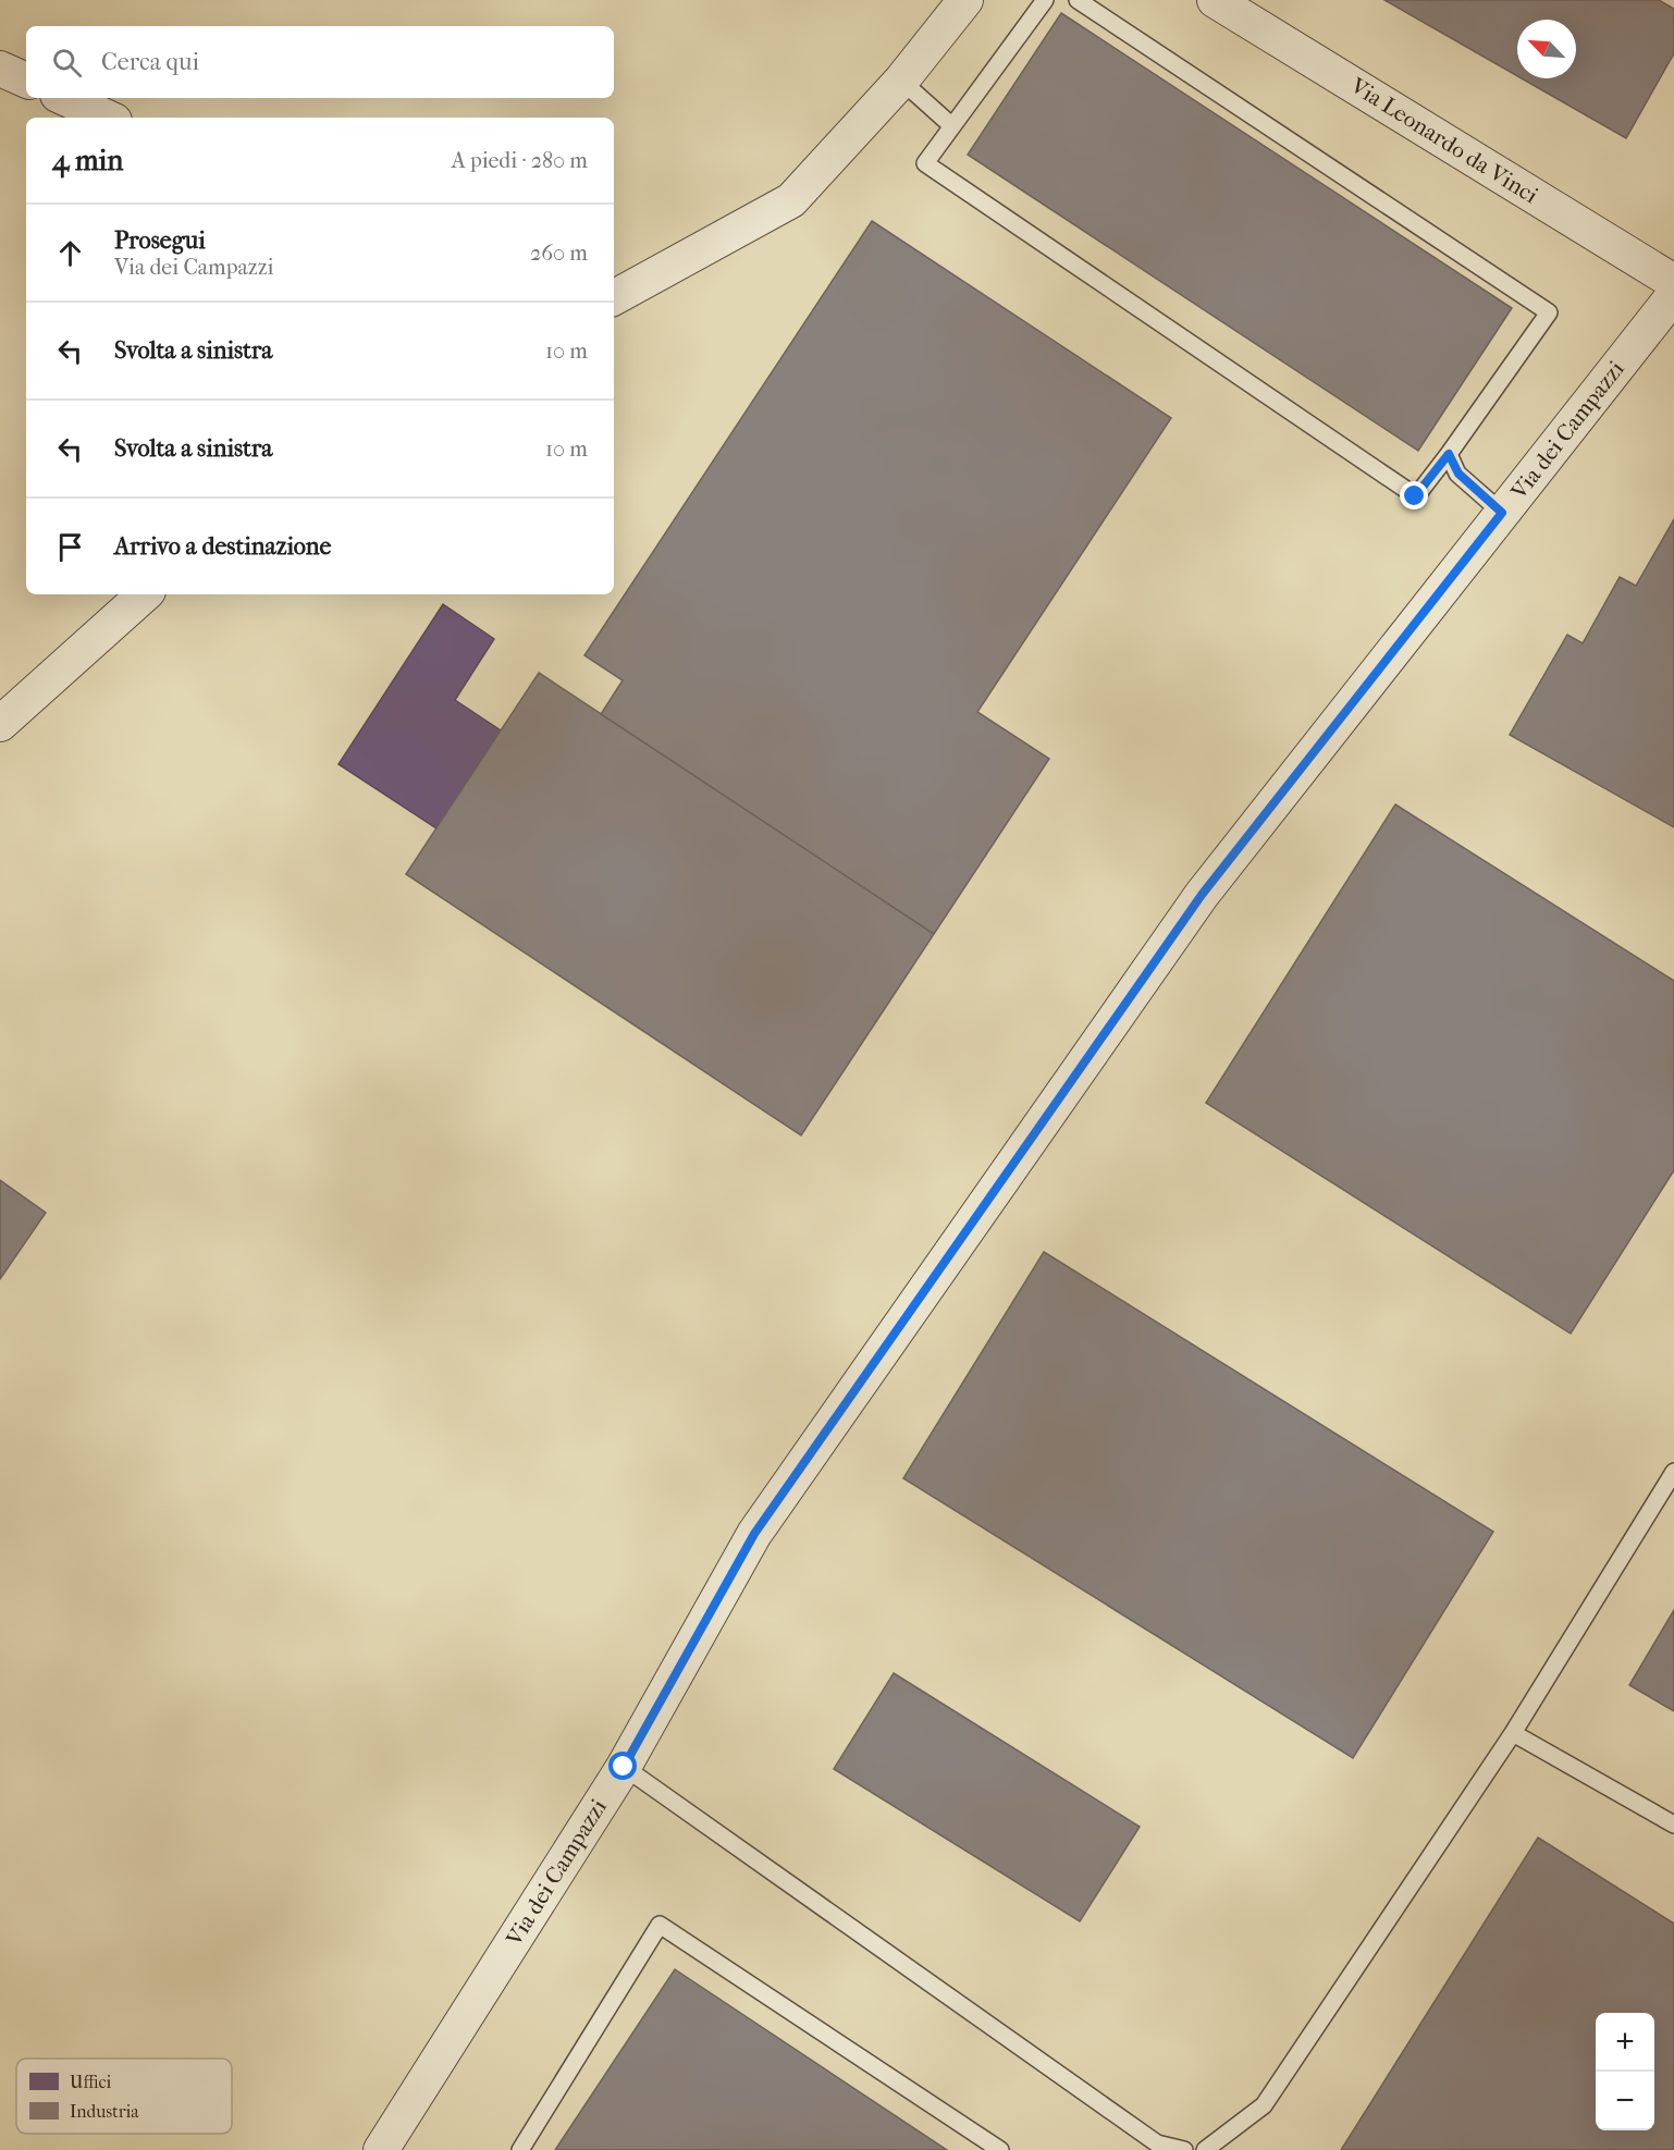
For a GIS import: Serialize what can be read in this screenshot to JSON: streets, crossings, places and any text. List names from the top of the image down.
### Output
{
  "streets": {
    "street": ["Via Leonardo da Vinci", "Via dei Campazzi"]
  },
  "legend": ["Uffici", "Industria"],
  "north": "top left",
  "page": {
    "search": "Cerca qui",
    "heading": ["4 min", "A piedi · 280 m"],
    "list": [
      ["Prosegui", "Via dei Campazzi", "260 m"],
      ["Svolta a sinistra", "10 m"],
      ["Svolta a sinistra", "10 m"],
      "Arrivo a destinazione"
    ],
    "map_buttons": ["+", "−"]
  }
}
